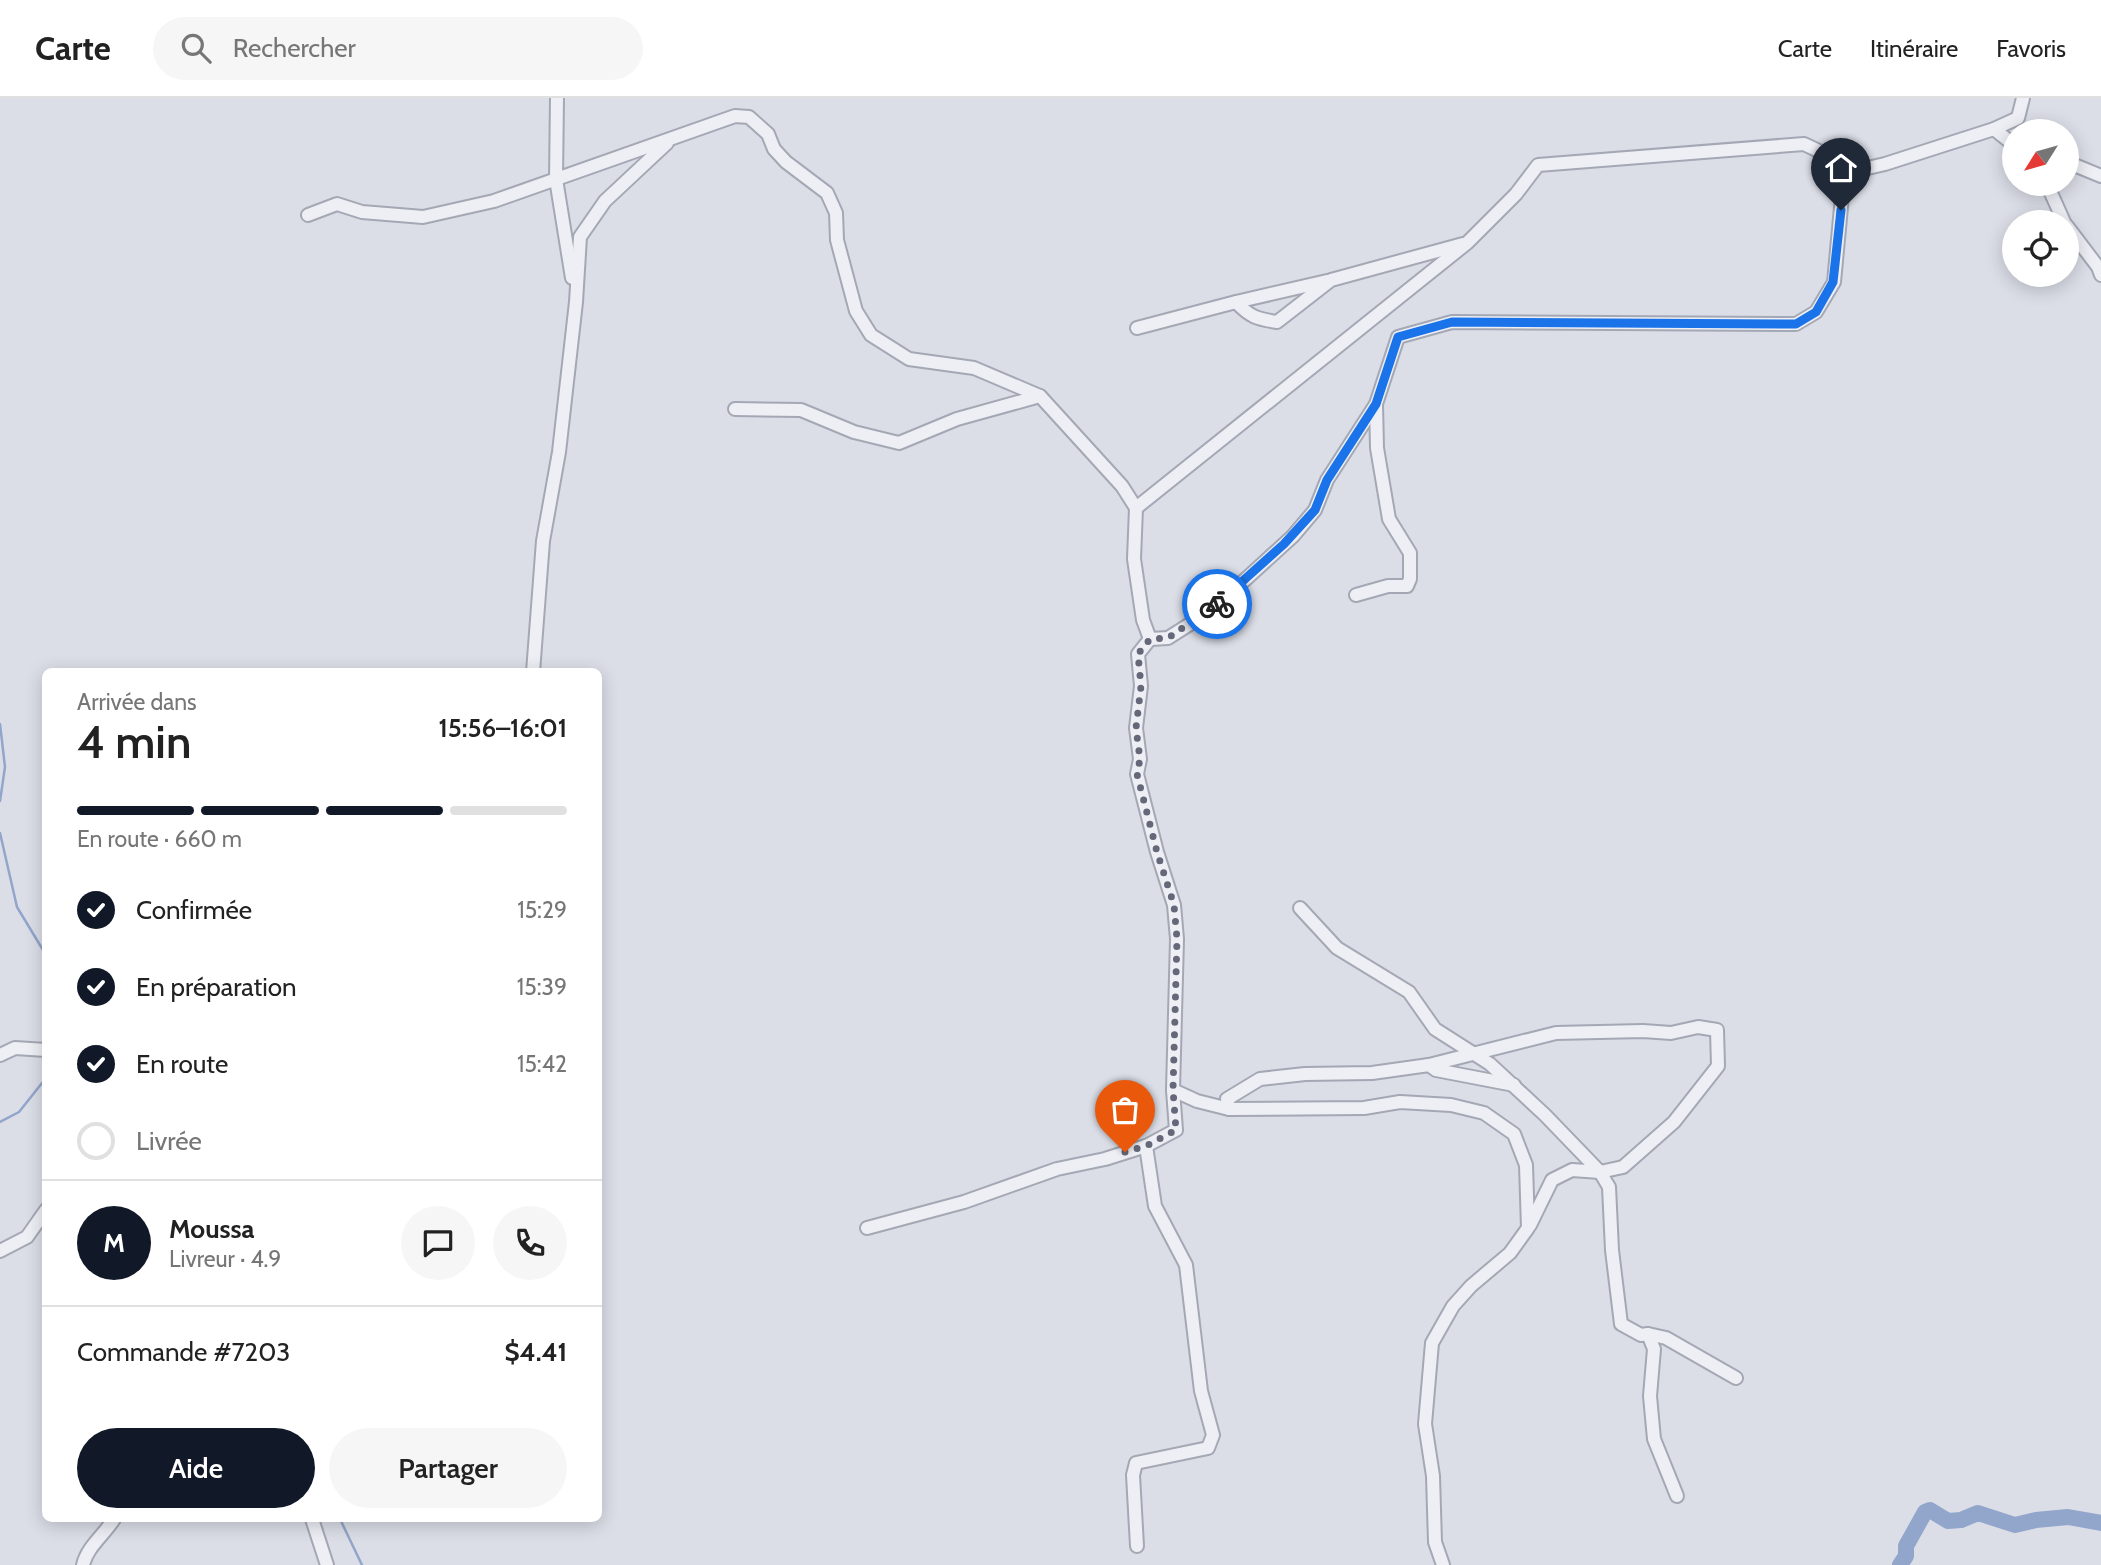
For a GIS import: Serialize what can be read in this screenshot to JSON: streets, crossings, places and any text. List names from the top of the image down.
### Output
{
  "north": "bottom left",
  "page": {
    "header": "Carte",
    "search": "Rechercher",
    "nav": ["Carte", "Itinéraire", "Favoris"],
    "heading": ["4 min", "Arrivée dans", "15:56–16:01"],
    "panel": [
      "Moussa",
      "Livreur · 4.9",
      "Commande #7203",
      "$4.41"
    ],
    "bar": "En route · 660 m",
    "list": [
      ["Confirmée", "15:29"],
      ["En préparation", "15:39"],
      ["En route", "15:42"],
      "Livrée"
    ],
    "round": "M",
    "buttons": ["Aide", "Partager"]
  }
}
